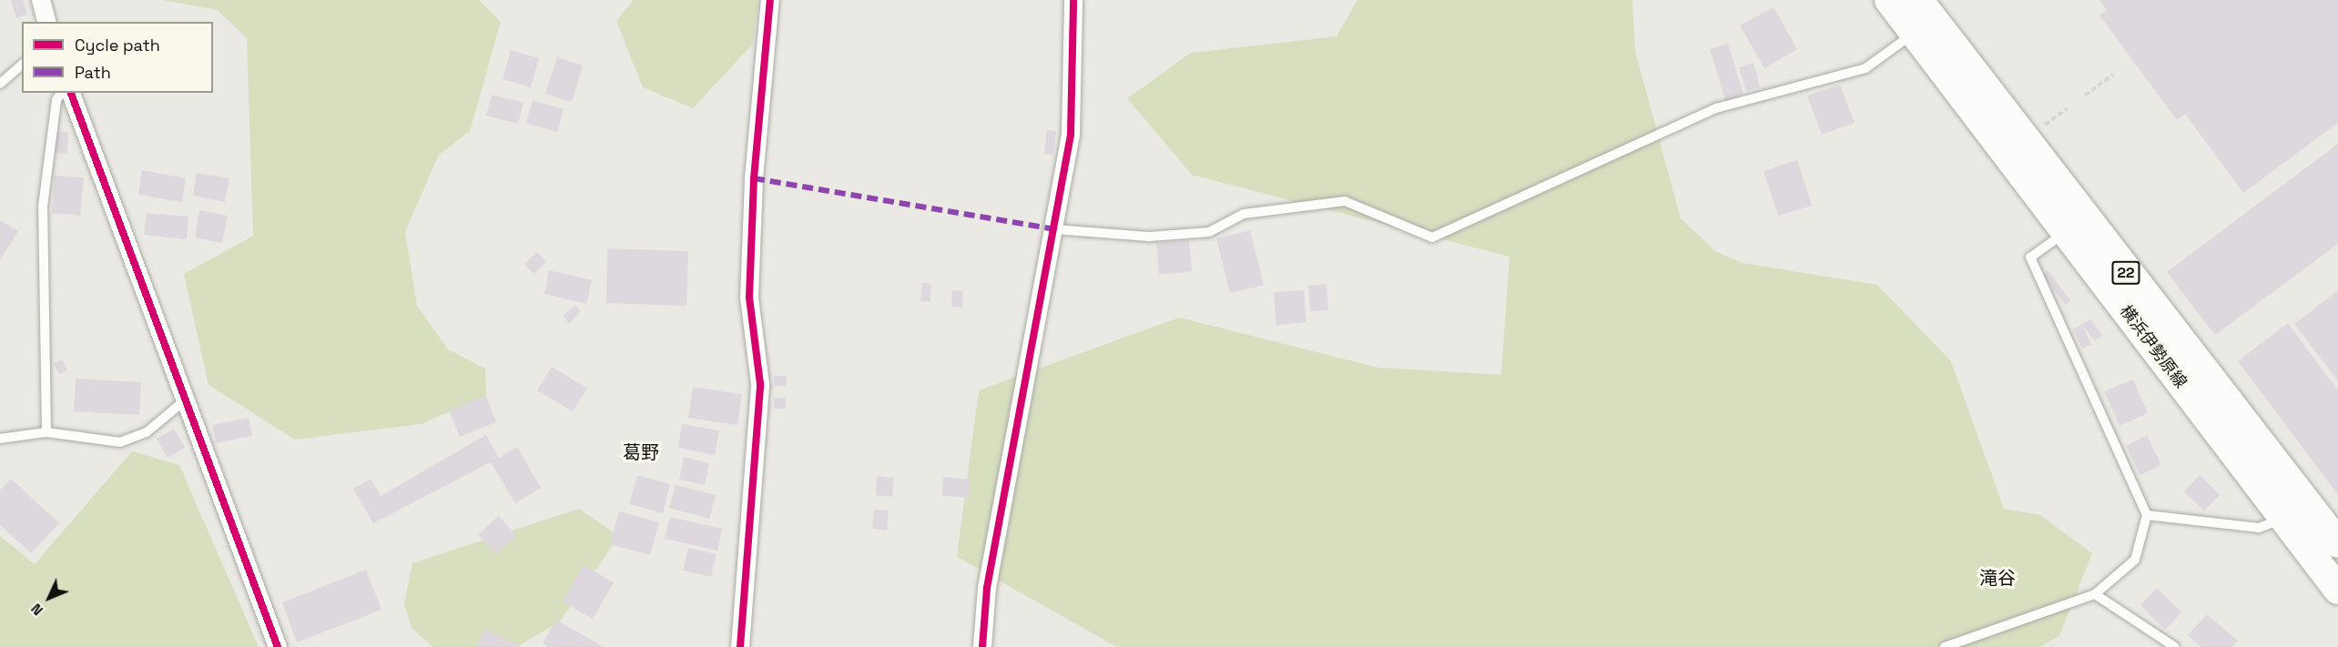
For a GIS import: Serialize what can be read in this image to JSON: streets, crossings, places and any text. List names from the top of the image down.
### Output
{
  "streets": {
    "main road": ["22", "横浜伊勢原線"]
  },
  "districts": ["葛野", "滝谷"],
  "legend": ["Cycle path", "Path"],
  "north": "bottom left"
}
